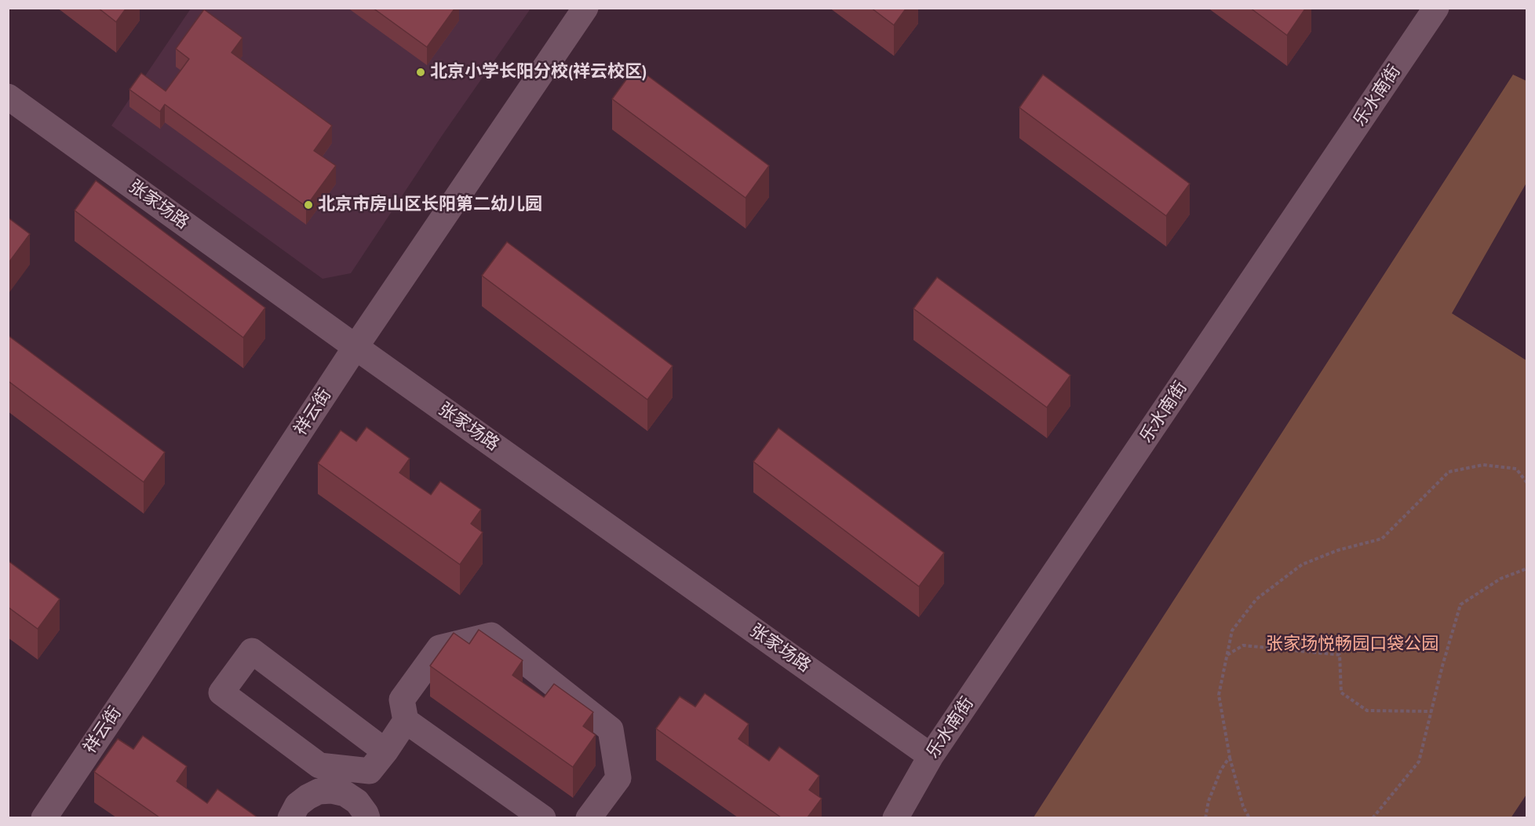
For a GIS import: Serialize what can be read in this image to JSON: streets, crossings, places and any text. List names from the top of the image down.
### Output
{
  "streets": {
    "street": ["乐水南街", "张家场路", "祥云街"]
  },
  "crossings": [
    ["乐水南街", "张家场路"],
    ["张家场路", "祥云街"]
  ],
  "parks": ["张家场悦畅园口袋公园"],
  "places": ["北京小学长阳分校(祥云校区)", "北京市房山区长阳第二幼儿园"]
}
